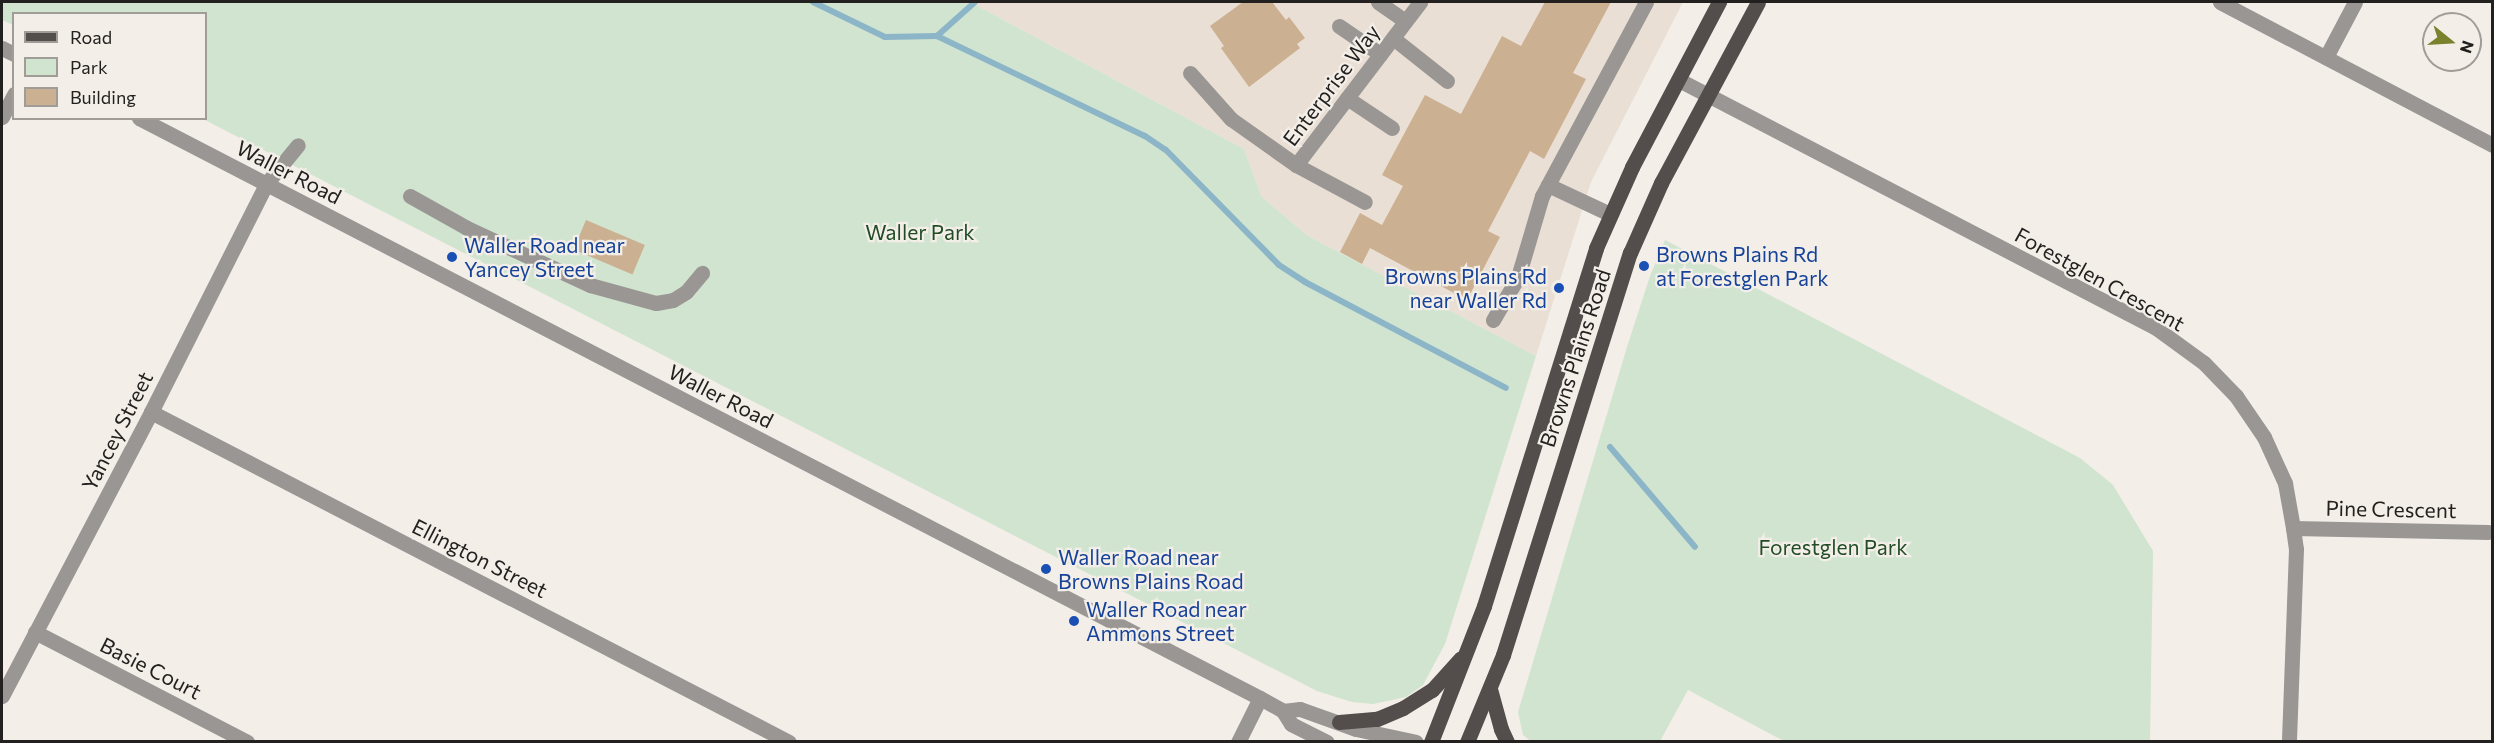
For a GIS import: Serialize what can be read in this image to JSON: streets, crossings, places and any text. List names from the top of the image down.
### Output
{
  "streets": {
    "main road": ["Browns Plains Road"],
    "street": [
      "Enterprise Way",
      "Waller Road",
      "Forestglen Crescent",
      "Yancey Street",
      "Pine Crescent",
      "Ellington Street",
      "Basie Court"
    ]
  },
  "crossings": [
    ["Waller Road", "Yancey Street"],
    ["Forestglen Crescent", "Browns Plains Road"],
    ["Forestglen Crescent", "Pine Crescent"],
    ["Yancey Street", "Ellington Street"],
    ["Yancey Street", "Basie Court"]
  ],
  "parks": ["Waller Park", "Forestglen Park"],
  "places": [
    "Waller Road near Yancey Street",
    "Browns Plains Rd at Forestglen Park",
    "Browns Plains Rd near Waller Rd",
    "Waller Road near Browns Plains Road",
    "Waller Road near Ammons Street"
  ],
  "legend": ["Road", "Park", "Building"],
  "north": "right"
}
